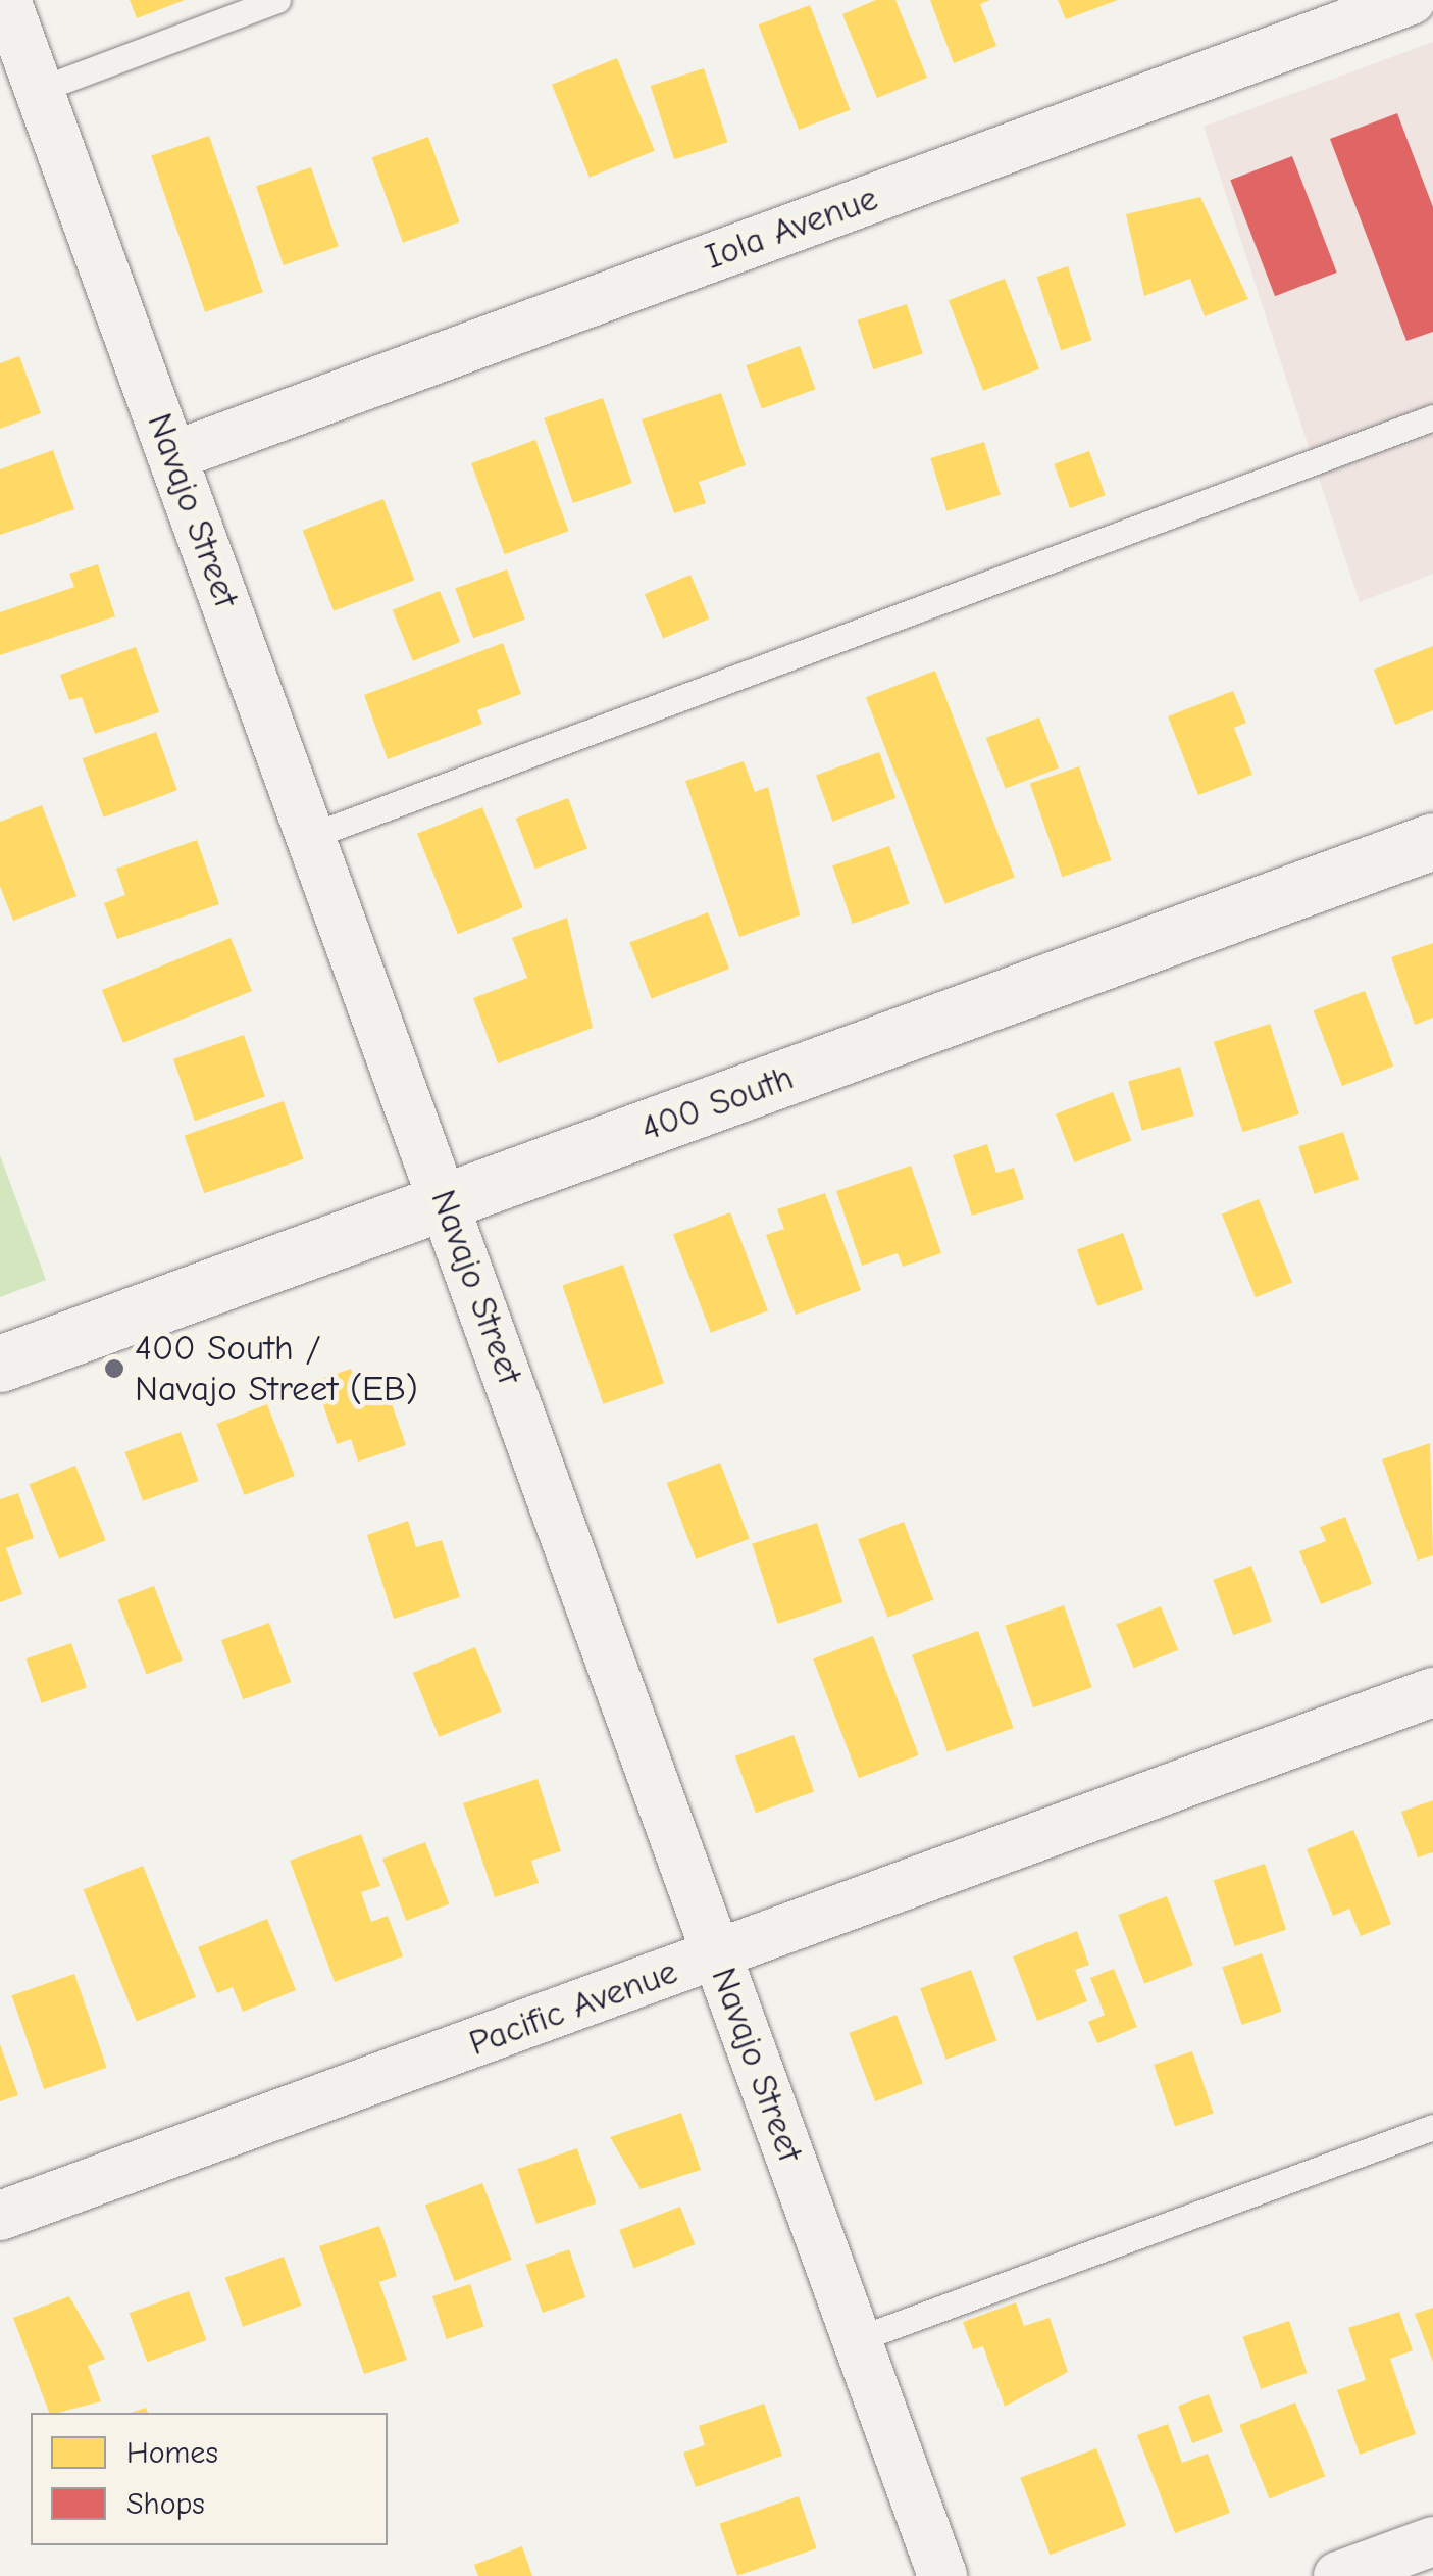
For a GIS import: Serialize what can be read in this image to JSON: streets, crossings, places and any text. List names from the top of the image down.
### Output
{
  "streets": {
    "main road": ["400 South"],
    "street": ["Iola Avenue", "Navajo Street", "Pacific Avenue"]
  },
  "crossings": [
    ["Iola Avenue", "Navajo Street"],
    ["Navajo Street", "400 South"],
    ["Navajo Street", "Pacific Avenue"]
  ],
  "places": ["400 South / Navajo Street (EB)"],
  "legend": ["Homes", "Shops"]
}
